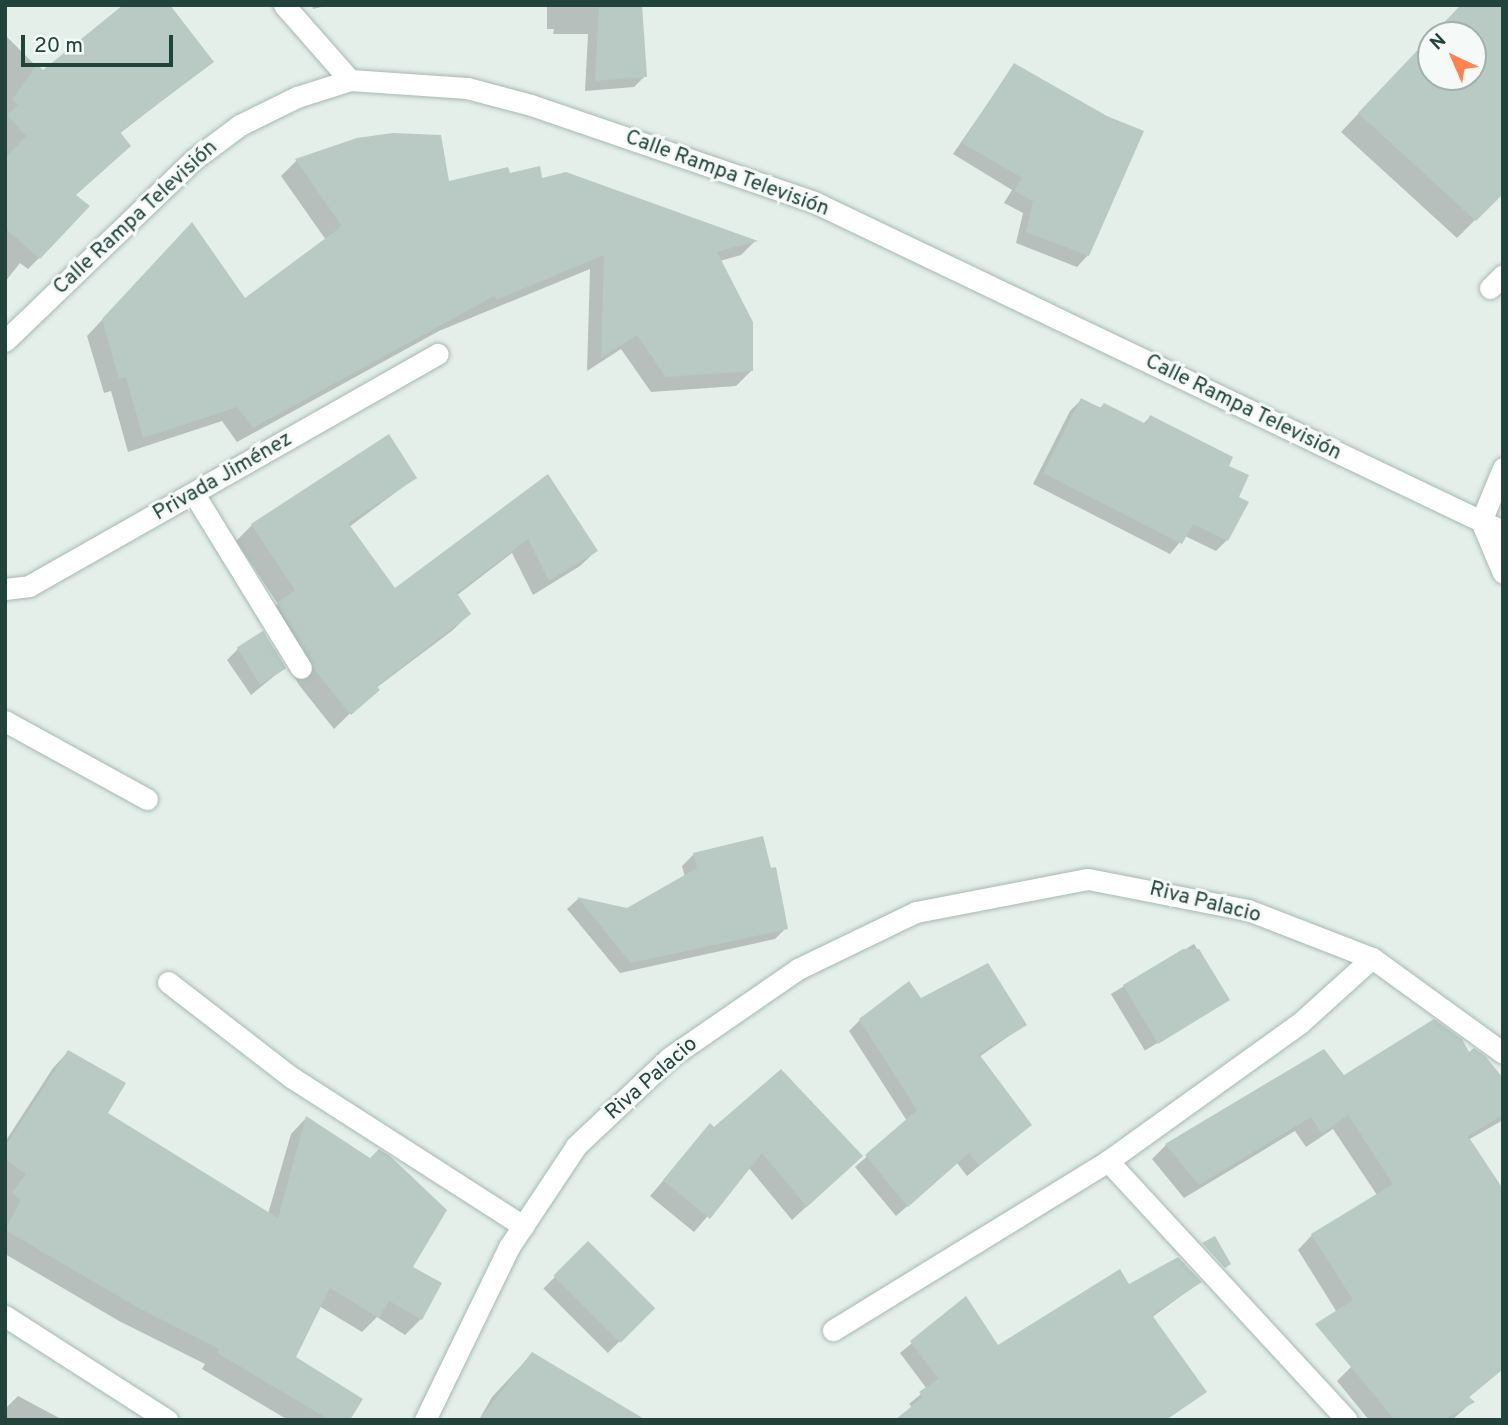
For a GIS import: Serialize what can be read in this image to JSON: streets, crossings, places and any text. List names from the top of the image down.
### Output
{
  "streets": {
    "street": ["Calle Rampa Televisión", "Privada Jiménez", "Riva Palacio"]
  },
  "scale_bar": "20 m",
  "north": "top left"
}
